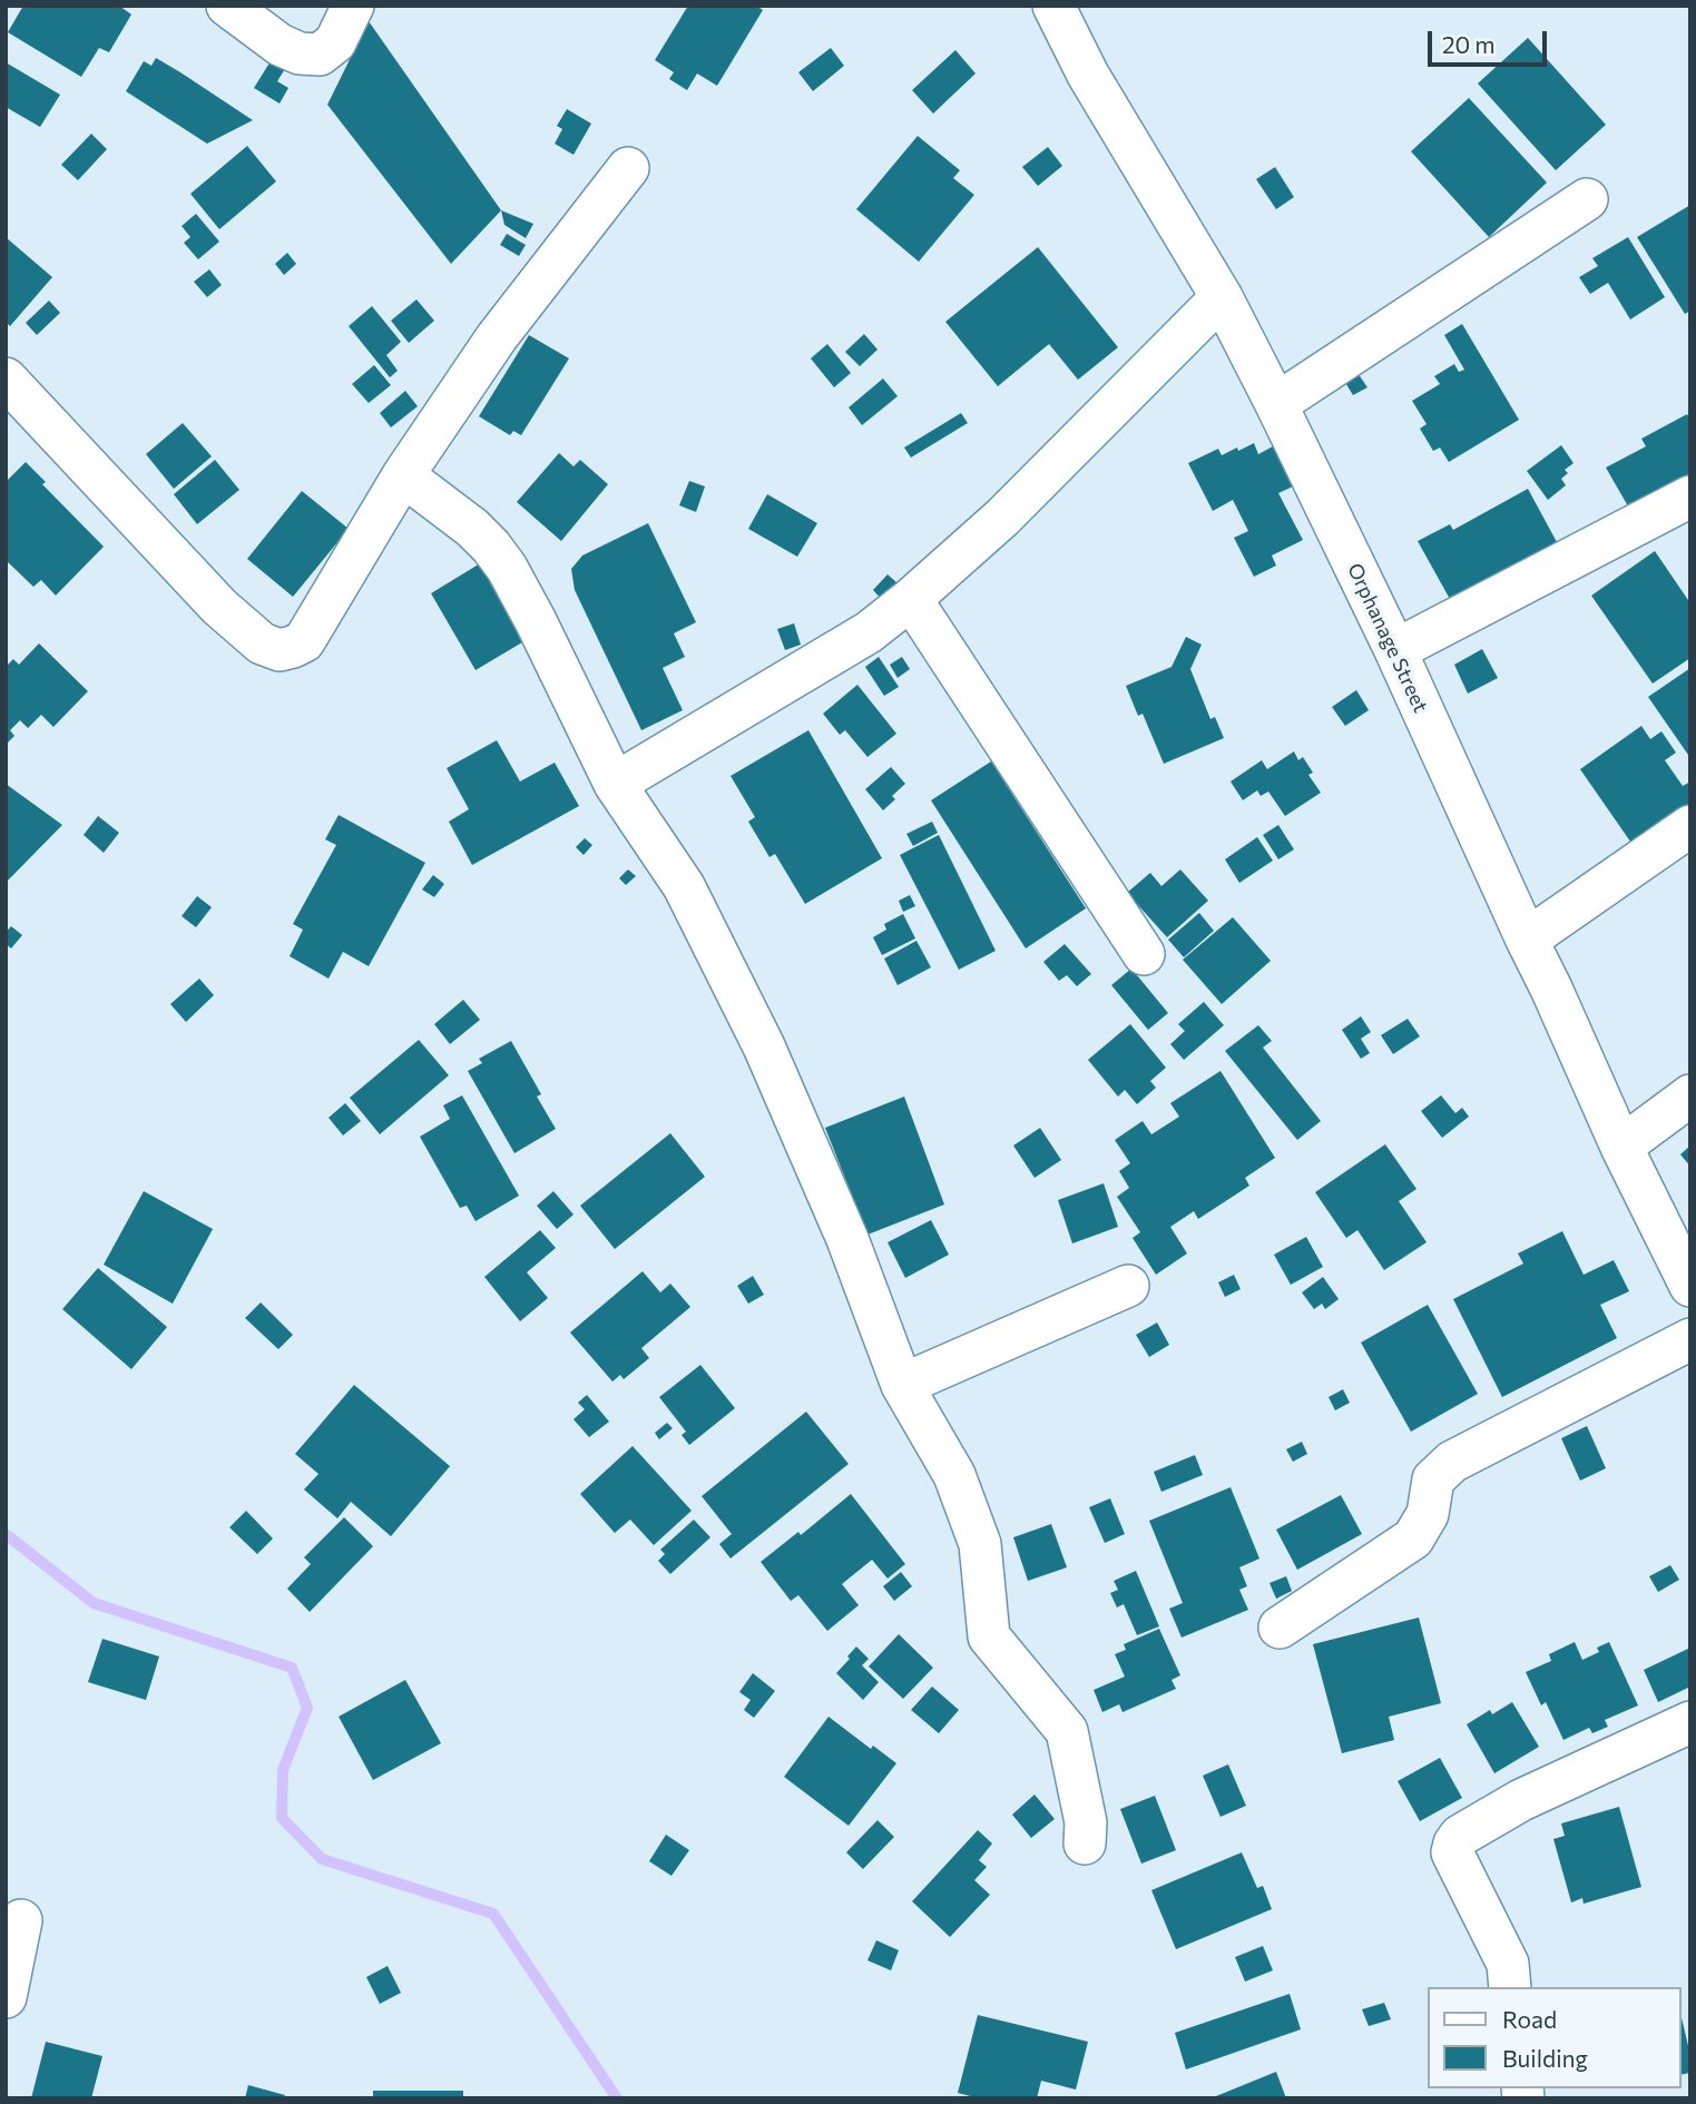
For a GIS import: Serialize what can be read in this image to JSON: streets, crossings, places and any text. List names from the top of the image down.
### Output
{
  "streets": {
    "street": ["Orphanage Street"]
  },
  "legend": ["Road", "Building"],
  "scale_bar": "20 m"
}
